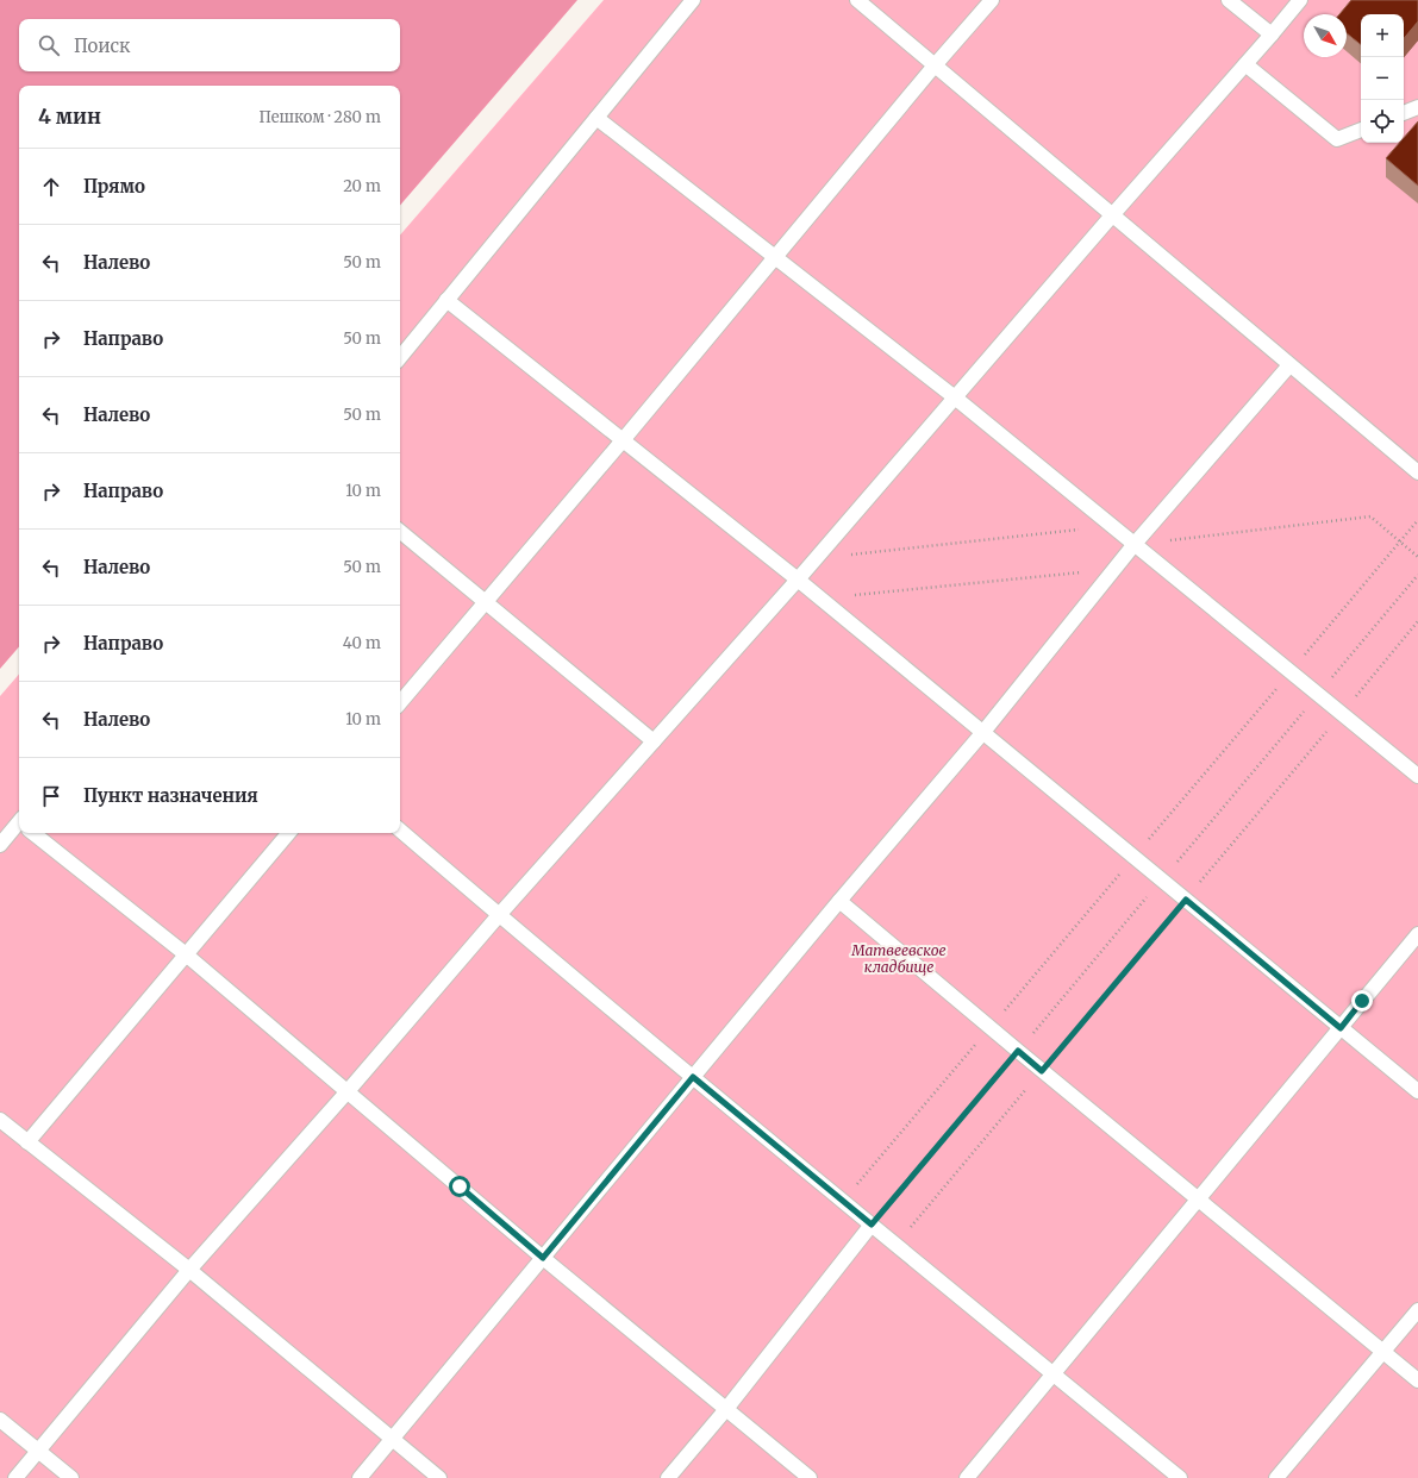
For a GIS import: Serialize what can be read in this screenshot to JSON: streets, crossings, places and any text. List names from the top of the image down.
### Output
{
  "parks": ["Матвеевское кладбище"],
  "north": "bottom right",
  "page": {
    "map_buttons": ["+", "−"],
    "search": "Поиск",
    "heading": ["4 мин", "Пешком · 280 m"],
    "list": [
      ["Прямо", "20 m"],
      ["Налево", "50 m"],
      ["Направо", "50 m"],
      ["Налево", "50 m"],
      ["Направо", "10 m"],
      ["Налево", "50 m"],
      ["Направо", "40 m"],
      ["Налево", "10 m"],
      "Пункт назначения"
    ]
  }
}
